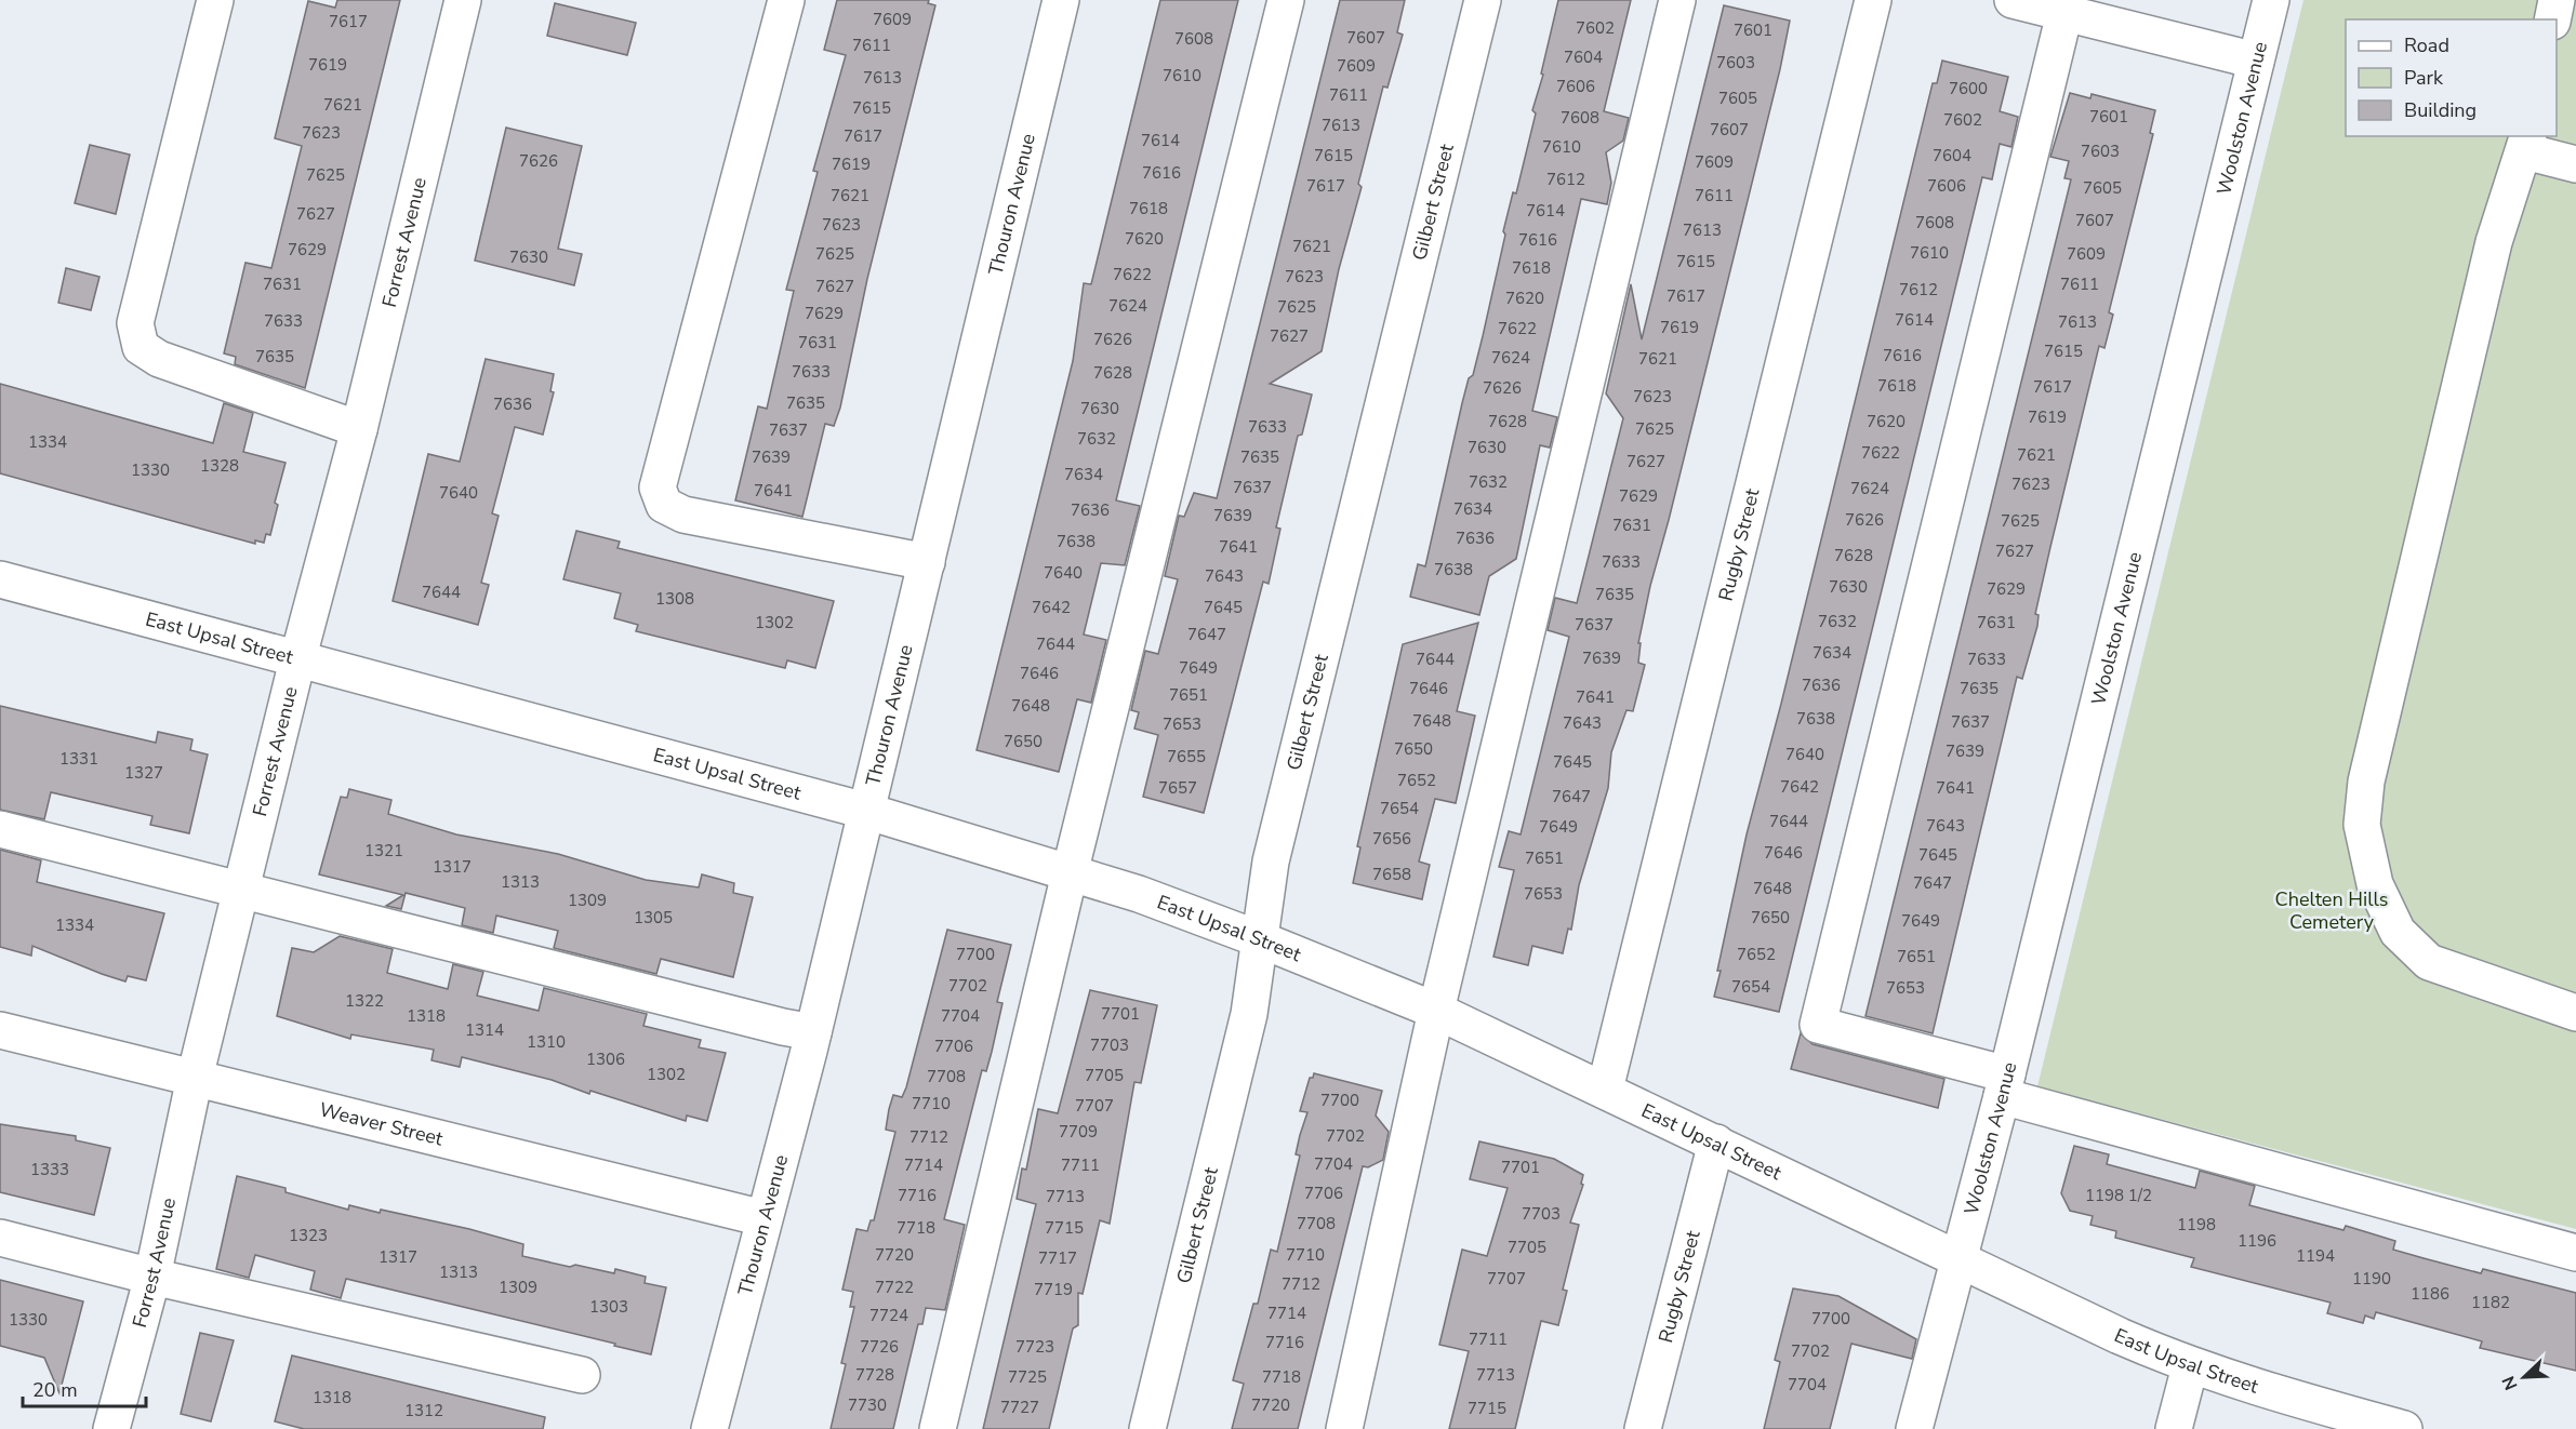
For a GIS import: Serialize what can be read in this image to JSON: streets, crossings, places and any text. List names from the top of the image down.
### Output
{
  "streets": {
    "street": [
      "Woolston Avenue",
      "Gilbert Street",
      "Thouron Avenue",
      "Forrest Avenue",
      "Rugby Street",
      "East Upsal Street",
      "Weaver Street"
    ]
  },
  "crossings": [
    ["Woolston Avenue", "East Upsal Street"],
    ["Gilbert Street", "East Upsal Street"],
    ["Thouron Avenue", "East Upsal Street"],
    ["Thouron Avenue", "Weaver Street"],
    ["Forrest Avenue", "East Upsal Street"],
    ["Forrest Avenue", "Weaver Street"],
    ["Rugby Street", "East Upsal Street"]
  ],
  "parks": ["Chelten Hills Cemetery"],
  "house_numbers": [
    "7609",
    "7617",
    "7602",
    "7601",
    "7607",
    "7608",
    "7611",
    "7604",
    "7603",
    "7619",
    "7609",
    "7610",
    "7613",
    "7606",
    "7600",
    "7611",
    "7605",
    "7621",
    "7615",
    "7601",
    "7608",
    "7602",
    "7613",
    "7607",
    "7623",
    "7617",
    "7614",
    "7610",
    "7603",
    "7615",
    "7604",
    "7626",
    "7609",
    "7619",
    "7616",
    "7625",
    "7612",
    "7617",
    "7606",
    "7605",
    "7621",
    "7611",
    "7618",
    "7614",
    "7627",
    "7607",
    "7608",
    "7623",
    "7613",
    "7620",
    "7616",
    "7621",
    "7629",
    "7610",
    "7625",
    "7609",
    "7630",
    "7615",
    "7618",
    "7622",
    "7623",
    "7631",
    "7611",
    "7627",
    "7612",
    "7617",
    "7620",
    "7624",
    "7625",
    "7629",
    "7614",
    "7633",
    "7613",
    "7619",
    "7622",
    "7627",
    "7626",
    "7631",
    "7615",
    "7616",
    "7635",
    "7624",
    "7621",
    "7633",
    "7628",
    "7618",
    "7617",
    "7626",
    "7623",
    "7635",
    "7636",
    "7630",
    "7619",
    "7628",
    "7620",
    "7633",
    "7625",
    "7637",
    "7632",
    "1334",
    "7630",
    "7622",
    "7621",
    "7639",
    "7635",
    "7627",
    "1328",
    "1330",
    "7634",
    "7632",
    "7623",
    "7637",
    "7624",
    "7641",
    "7640",
    "7629",
    "7634",
    "7636",
    "7639",
    "7626",
    "7625",
    "7631",
    "7636",
    "7638",
    "7641",
    "7627",
    "7628",
    "7633",
    "7638",
    "7640",
    "7643",
    "7630",
    "7629",
    "7644",
    "7635",
    "1308",
    "7642",
    "7645",
    "7632",
    "1302",
    "7631",
    "7637",
    "7647",
    "7644",
    "7634",
    "7639",
    "7644",
    "7633",
    "7649",
    "7646",
    "7636",
    "7646",
    "7635",
    "7651",
    "7641",
    "7648",
    "7638",
    "7648",
    "7637",
    "7643",
    "7653",
    "7650",
    "7650",
    "7639",
    "7640",
    "7655",
    "1331",
    "7645",
    "1327",
    "7652",
    "7642",
    "7657",
    "7641",
    "7647",
    "7654",
    "7644",
    "7643",
    "7649",
    "7656",
    "1321",
    "7646",
    "7645",
    "7651",
    "1317",
    "7658",
    "1313",
    "7647",
    "7648",
    "7653",
    "1309",
    "1305",
    "7650",
    "7649",
    "1334",
    "7700",
    "7652",
    "7651",
    "7702",
    "7654",
    "7653",
    "1322",
    "7701",
    "1318",
    "7704",
    "1314",
    "1310",
    "7703",
    "7706",
    "1306",
    "1302",
    "7705",
    "7708",
    "7700",
    "7710",
    "7707",
    "7709",
    "7702",
    "7712",
    "7704",
    "7714",
    "7711",
    "7701",
    "1333",
    "7706",
    "7716",
    "1198 1/2",
    "7713",
    "7703",
    "7708",
    "1198",
    "7718",
    "7715",
    "1323",
    "1196",
    "7705",
    "7720",
    "7710",
    "1194",
    "1317",
    "7717",
    "1313",
    "7707",
    "1190",
    "7712",
    "1309",
    "7722",
    "7719",
    "1186",
    "1182",
    "1303",
    "7714",
    "7724",
    "7700",
    "1330",
    "7711",
    "7716",
    "7726",
    "7723",
    "7702",
    "7728",
    "7713",
    "7725",
    "7718",
    "7704",
    "1318",
    "7730",
    "7720",
    "7727",
    "7715",
    "1312"
  ],
  "legend": ["Road", "Park", "Building"],
  "scale_bar": "20 m",
  "north": "bottom left"
}
